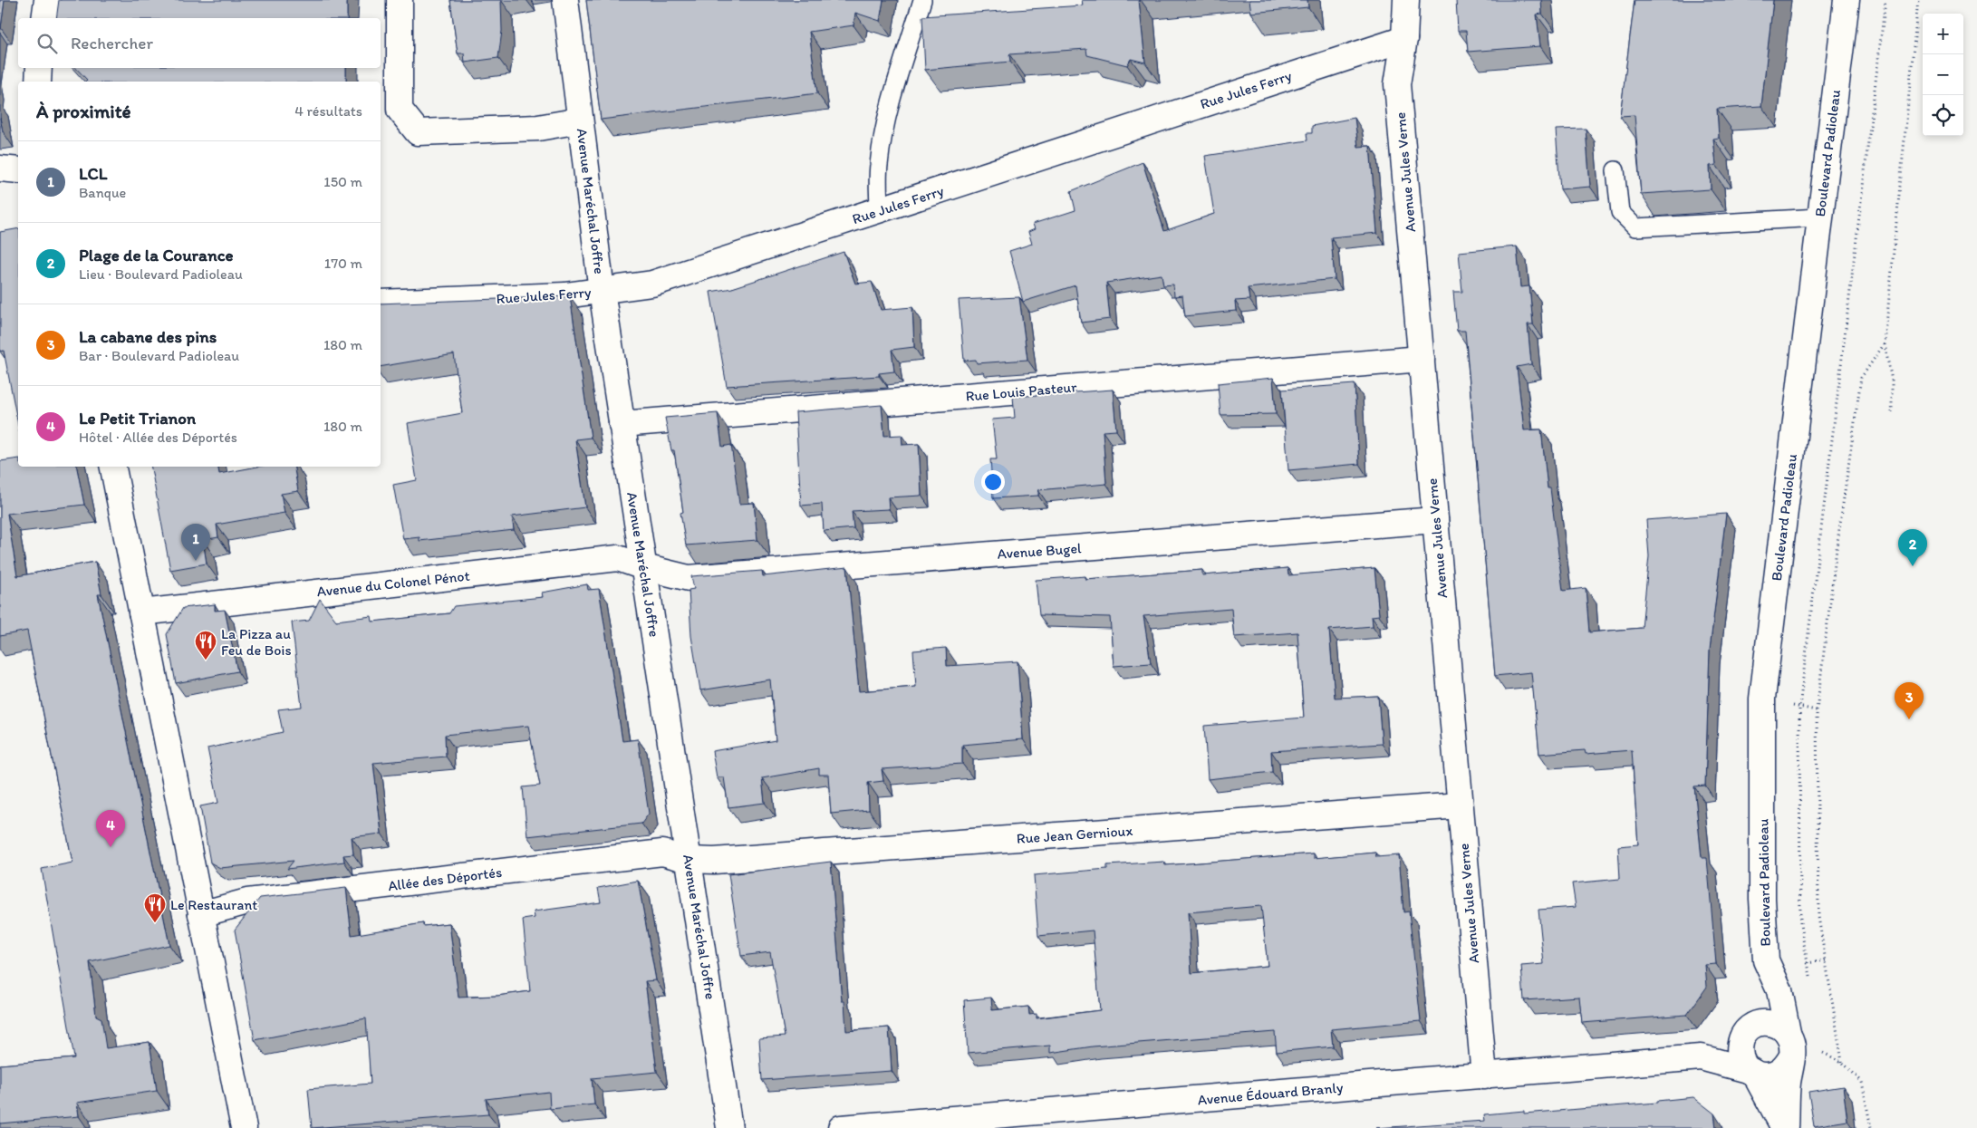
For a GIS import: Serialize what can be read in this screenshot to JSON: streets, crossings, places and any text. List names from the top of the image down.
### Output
{
  "streets": {
    "street": [
      "Rue Jules Ferry",
      "Boulevard Padioleau",
      "Avenue Jules Verne",
      "Avenue Maréchal Joffre",
      "Rue Louis Pasteur",
      "Avenue Bugel",
      "Avenue du Colonel Pénot",
      "Rue Jean Gernioux",
      "Allée des Déportés",
      "Avenue Édouard Branly"
    ]
  },
  "crossings": [
    ["Rue Jules Ferry", "Avenue Jules Verne"],
    ["Rue Jules Ferry", "Avenue Maréchal Joffre"],
    ["Boulevard Padioleau", "Avenue Édouard Branly"],
    ["Avenue Jules Verne", "Rue Louis Pasteur"],
    ["Avenue Jules Verne", "Avenue Bugel"],
    ["Avenue Jules Verne", "Rue Jean Gernioux"],
    ["Avenue Jules Verne", "Avenue Édouard Branly"],
    ["Avenue Maréchal Joffre", "Rue Louis Pasteur"],
    ["Avenue Maréchal Joffre", "Avenue Bugel"],
    ["Avenue Maréchal Joffre", "Avenue du Colonel Pénot"],
    ["Avenue Maréchal Joffre", "Rue Jean Gernioux"],
    ["Avenue Maréchal Joffre", "Allée des Déportés"],
    ["Avenue Bugel", "Avenue du Colonel Pénot"],
    ["Rue Jean Gernioux", "Allée des Déportés"]
  ],
  "places": {
    "restaurant": ["La Pizza au Feu de Bois", "Le Restaurant"]
  },
  "page": {
    "map_buttons": ["+", "−"],
    "search": "Rechercher",
    "heading": ["À proximité", "4 résultats"],
    "list": [
      {
        "mark": "1",
        "name": "LCL",
        "note": "Banque",
        "value": "150 m"
      },
      {
        "mark": "2",
        "name": "Plage de la Courance",
        "note": "Lieu · Boulevard Padioleau",
        "value": "170 m"
      },
      {
        "mark": "3",
        "name": "La cabane des pins",
        "note": "Bar · Boulevard Padioleau",
        "value": "180 m"
      },
      {
        "mark": "4",
        "name": "Le Petit Trianon",
        "note": "Hôtel · Allée des Déportés",
        "value": "180 m"
      }
    ],
    "pins": [
      "1",
      "2",
      "3",
      "4"
    ]
  }
}
